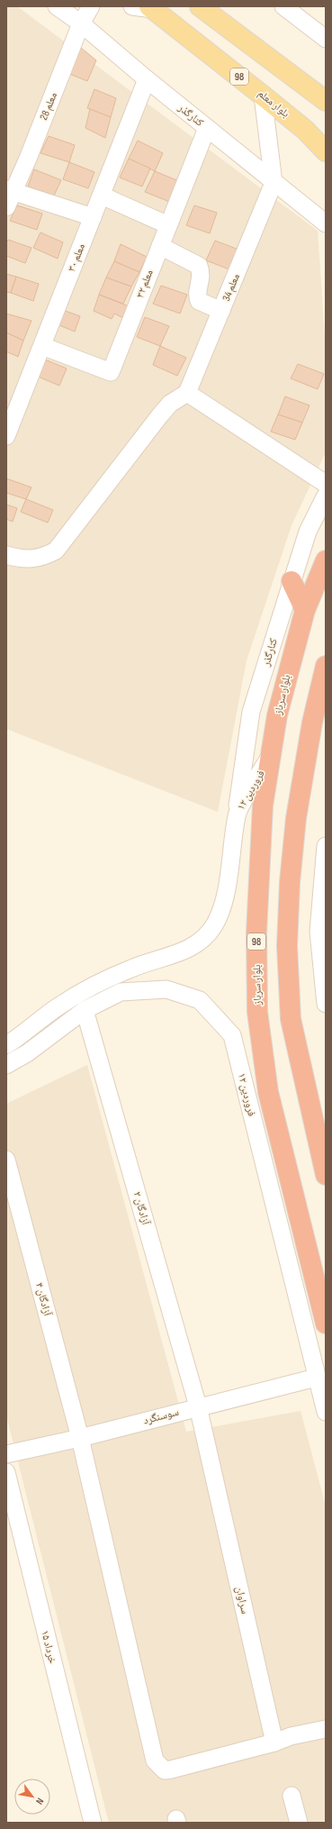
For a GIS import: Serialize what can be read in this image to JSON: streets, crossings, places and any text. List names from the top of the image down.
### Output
{
  "streets": {
    "highway": ["98", "بلوار سرباز"],
    "main road": ["بلوار معلم"],
    "street": [
      "معلم 28",
      "کنارگذر",
      "معلم ۳۰",
      "معلم ۳۲",
      "معلم 34",
      "۱۲ فروردین",
      "آزادگان ۲",
      "آزادگان ۴",
      "سوسنگرد",
      "سراوان",
      "۱۵ خرداد"
    ]
  },
  "crossings": [
    ["معلم 28", "کنارگذر"],
    ["کنارگذر", "معلم ۳۰"],
    ["کنارگذر", "معلم ۳۲"],
    ["کنارگذر", "معلم 34"],
    ["کنارگذر", "۱۲ فروردین"],
    ["معلم ۳۰", "معلم ۳۲"],
    ["بلوار سرباز", "۱۲ فروردین"],
    ["۱۲ فروردین", "آزادگان ۲"],
    ["۱۲ فروردین", "سوسنگرد"],
    ["آزادگان ۲", "سوسنگرد"],
    ["آزادگان ۲", "سراوان"],
    ["آزادگان ۴", "سوسنگرد"],
    ["آزادگان ۴", "سراوان"],
    ["سوسنگرد", "سراوان"]
  ],
  "north": "bottom right"
}
